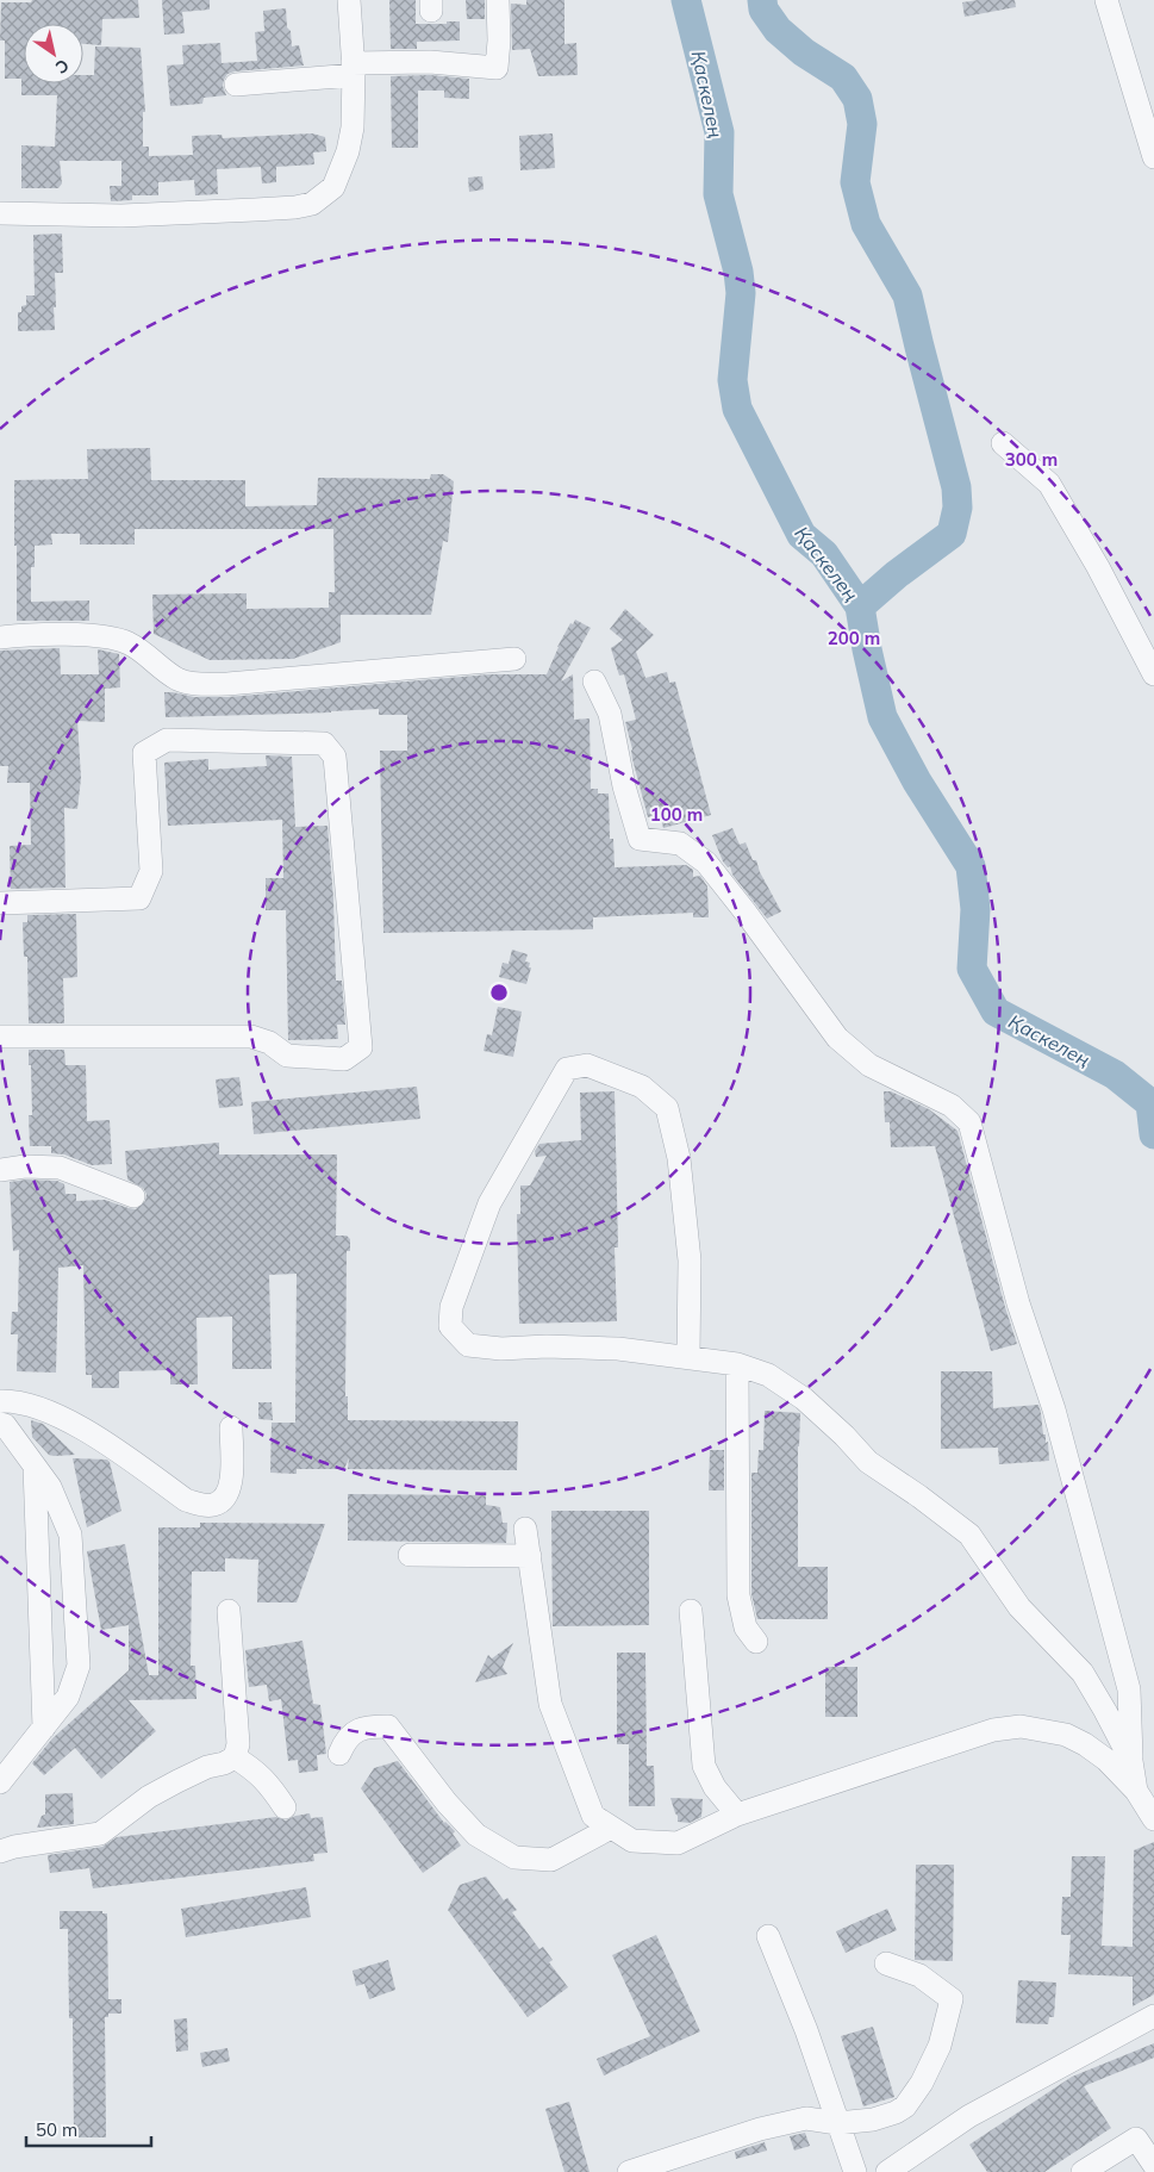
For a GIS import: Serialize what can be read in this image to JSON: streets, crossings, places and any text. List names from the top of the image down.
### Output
{
  "water": ["Қаскелең"],
  "scale_bar": "50 m",
  "north": "bottom right",
  "rings": ["300 m", "200 m", "100 m"]
}
